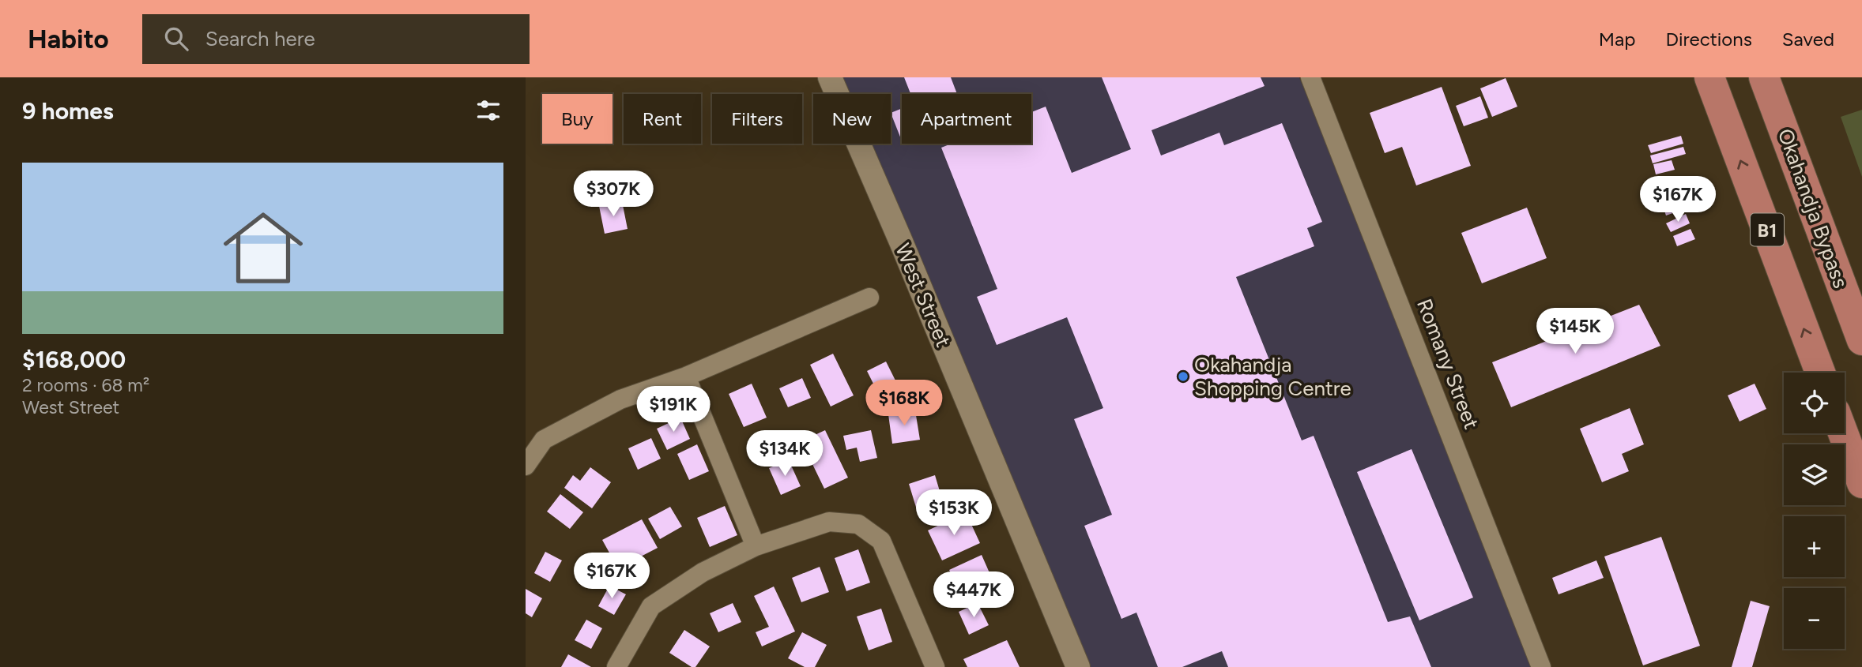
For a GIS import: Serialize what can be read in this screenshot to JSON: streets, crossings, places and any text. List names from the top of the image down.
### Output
{
  "streets": {
    "highway": ["Okahandja Bypass", "B1"],
    "street": ["West Street", "Romany Street"]
  },
  "places": ["Okahandja Shopping Centre"],
  "page": {
    "header": "Habito",
    "search": "Search here",
    "nav": ["Map", "Directions", "Saved"],
    "heading": "9 homes",
    "chip": [
      "Buy",
      "Rent",
      "Filters",
      "New",
      "Apartment"
    ],
    "list": [
      {
        "name": "$168,000",
        "note": "2 rooms · 68 m² · West Street"
      }
    ],
    "price": [
      "$307K",
      "$167K",
      "$145K",
      "$168K",
      "$191K",
      "$134K",
      "$153K",
      "$167K",
      "$447K"
    ],
    "map_buttons": ["+", "−"]
  }
}
